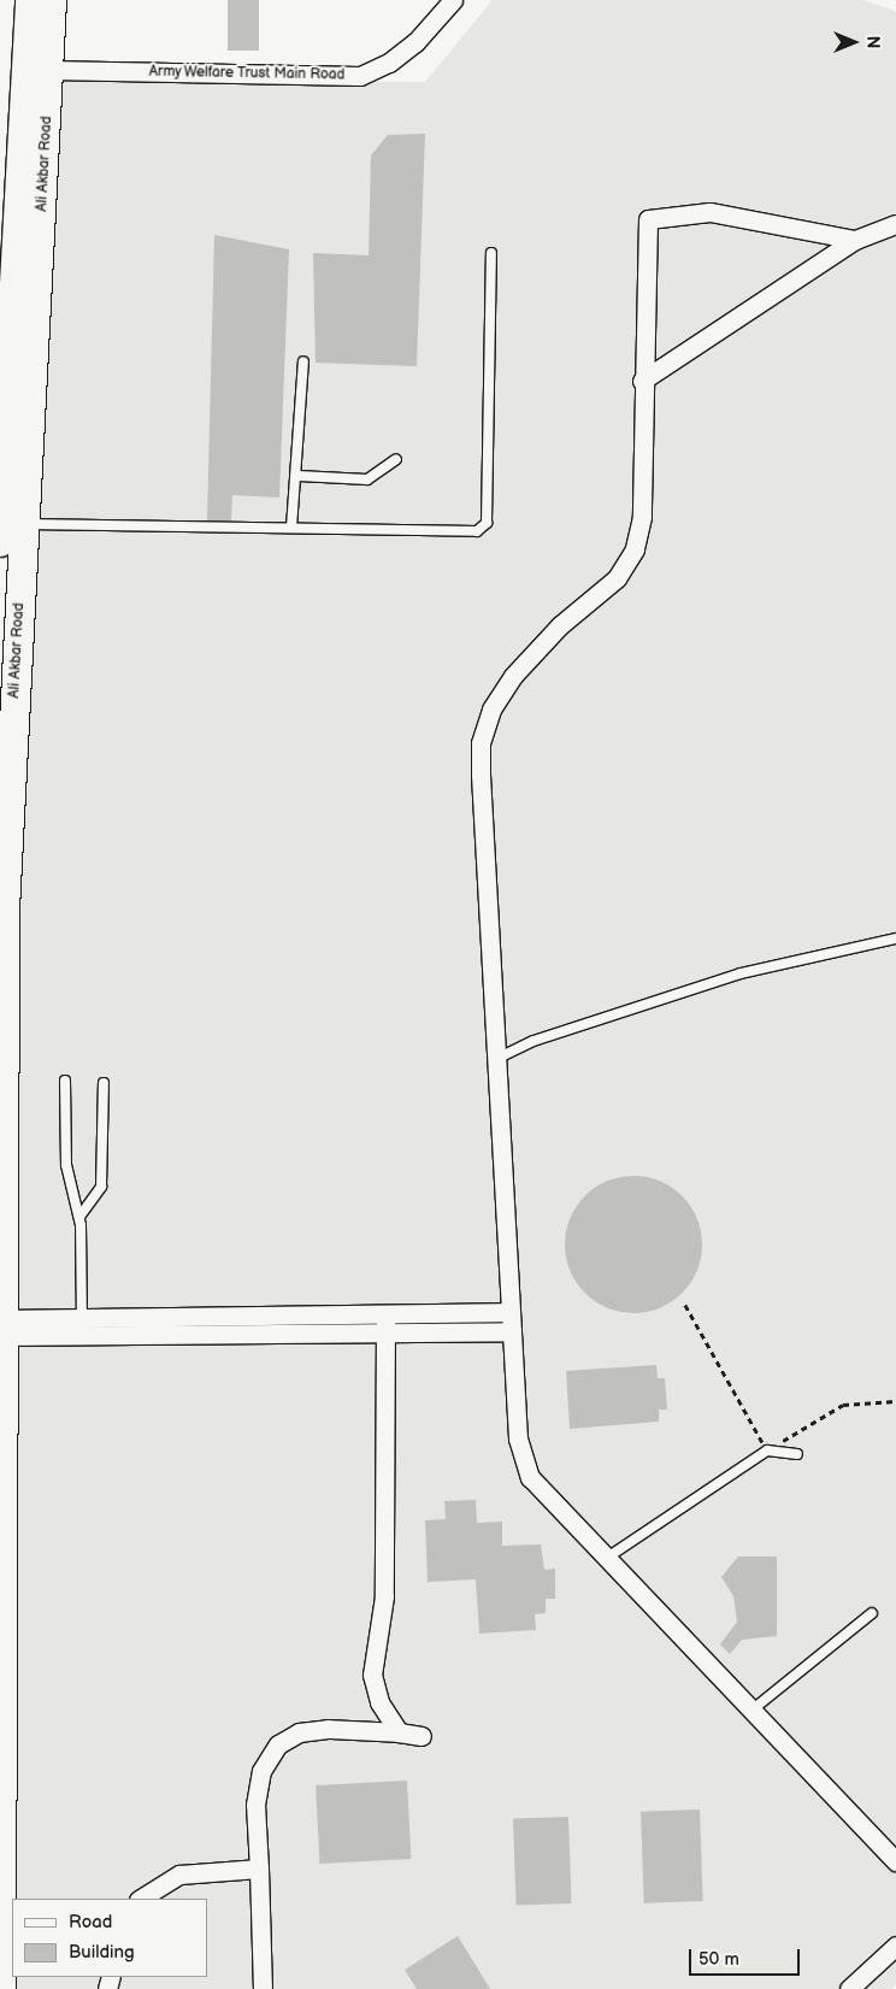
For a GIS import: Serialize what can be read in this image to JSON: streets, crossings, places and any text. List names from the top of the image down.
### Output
{
  "streets": {
    "main road": ["Ali Akbar Road"],
    "street": ["Army Welfare Trust Main Road"]
  },
  "crossings": [
    ["Army Welfare Trust Main Road", "Ali Akbar Road"]
  ],
  "legend": ["Road", "Building"],
  "scale_bar": "50 m",
  "north": "right"
}
